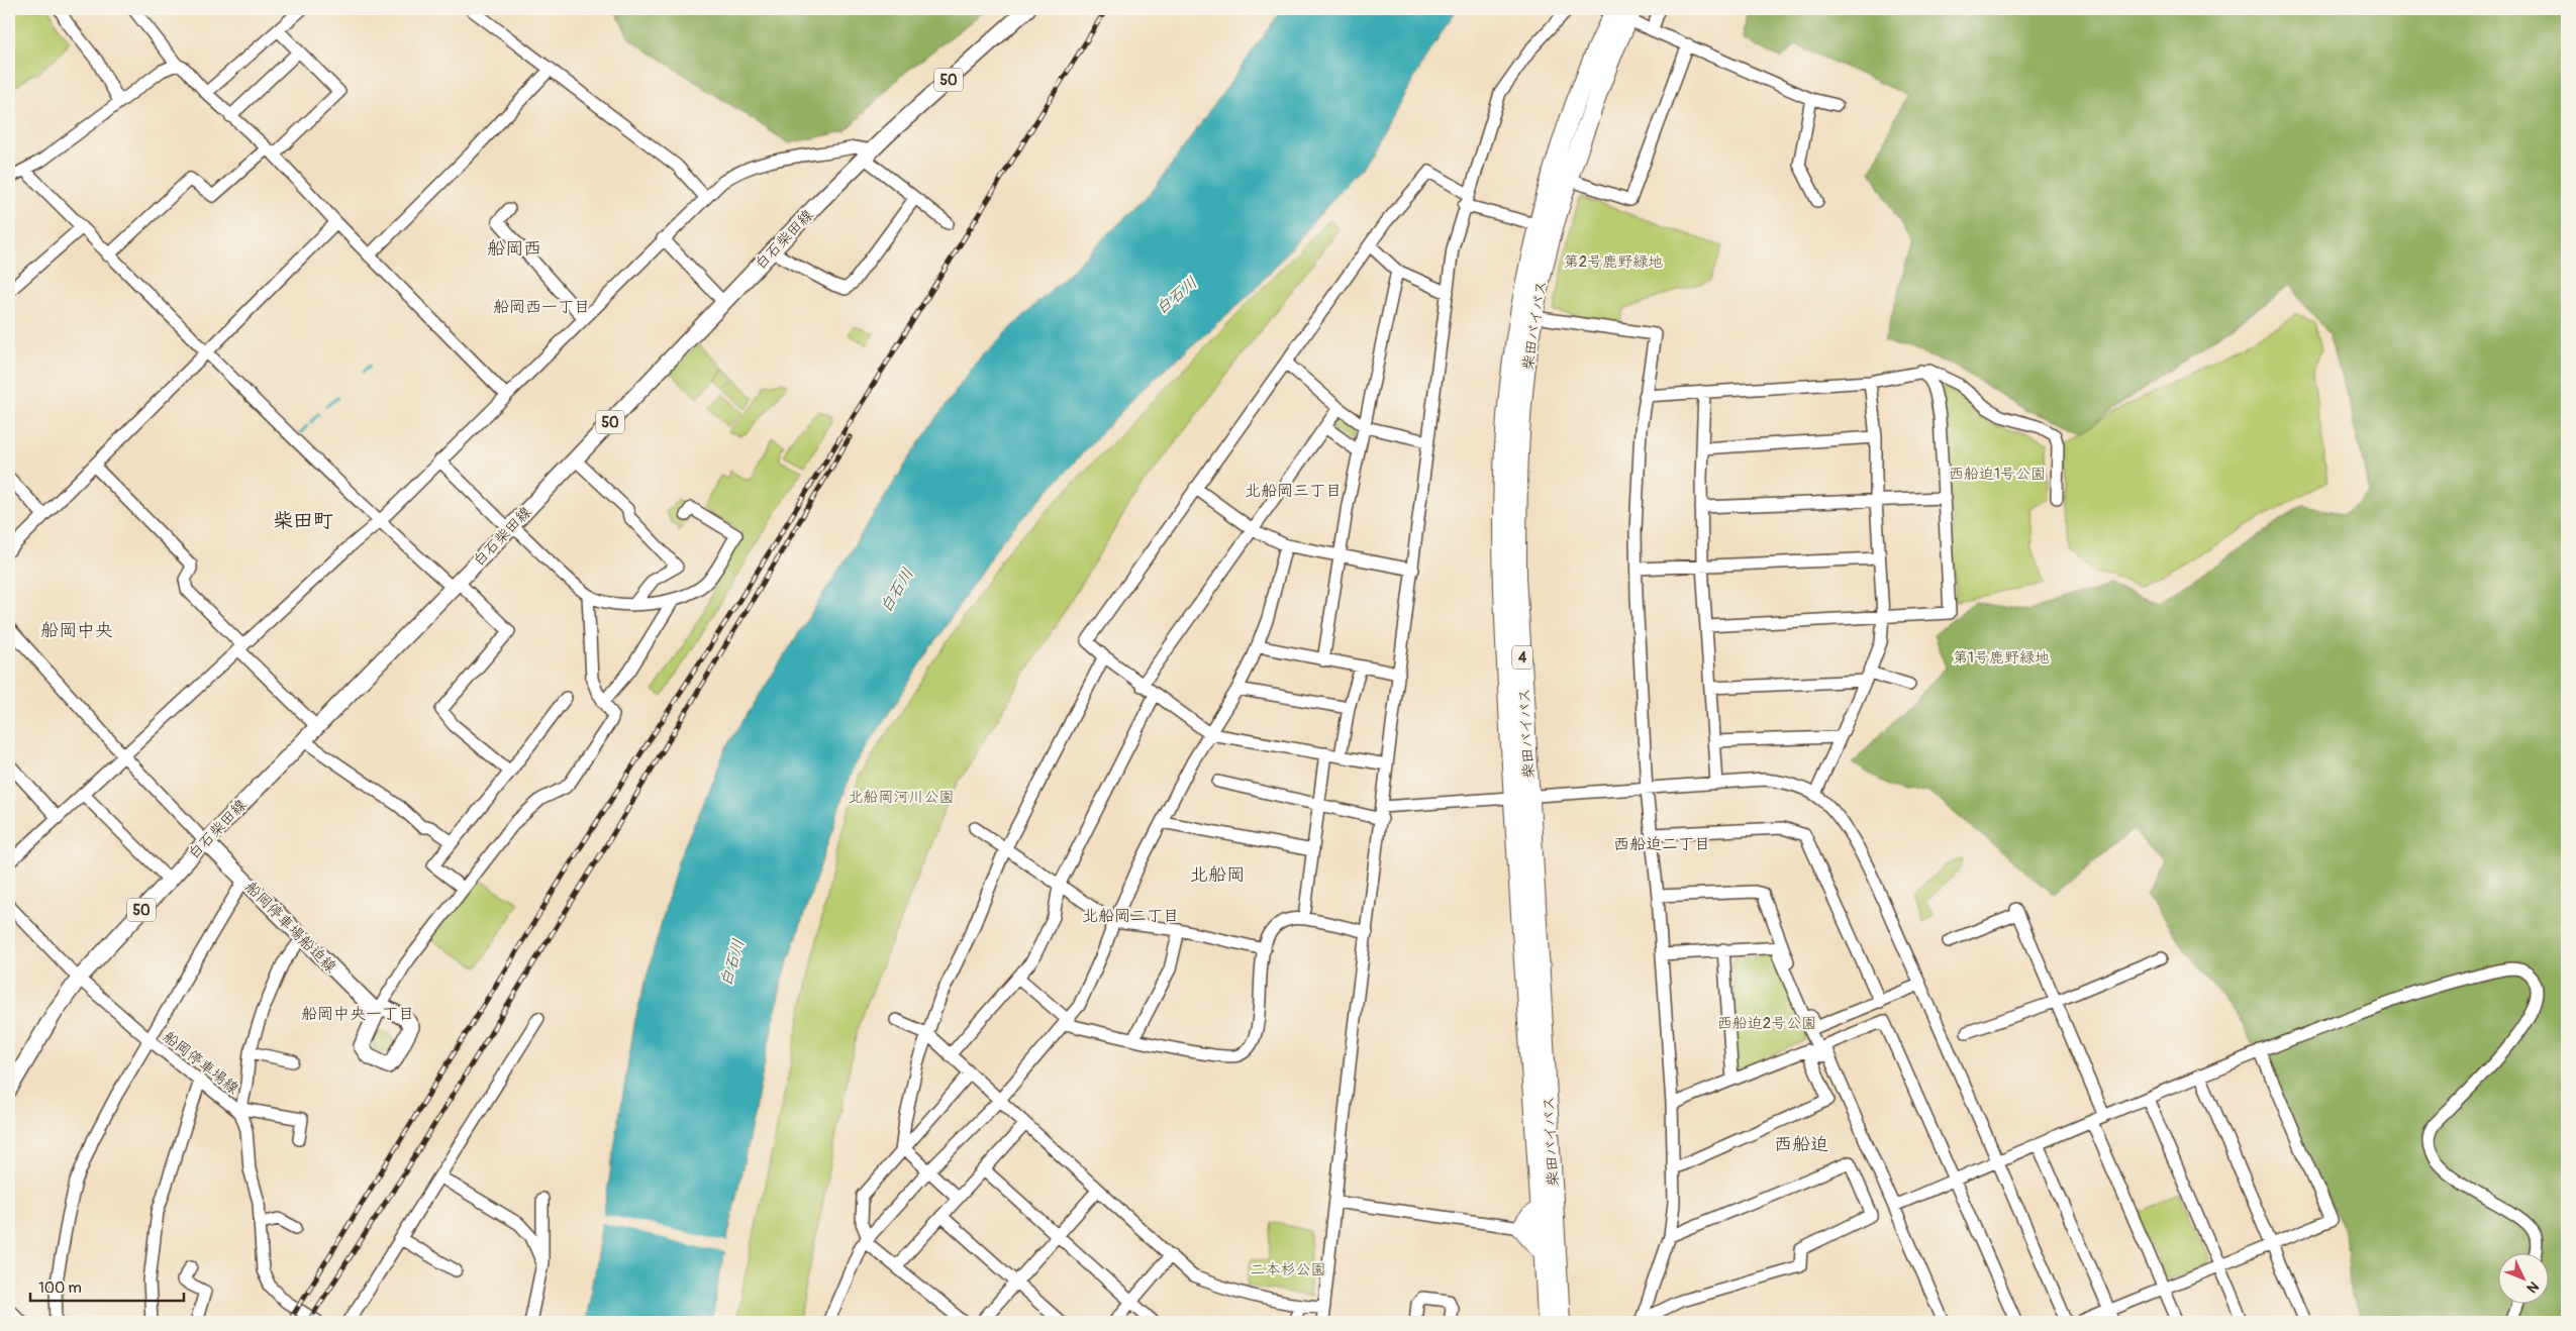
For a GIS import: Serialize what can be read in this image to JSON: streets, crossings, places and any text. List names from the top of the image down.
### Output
{
  "streets": {
    "highway": ["柴田バイパス", "4"],
    "main road": ["50", "白石柴田線", "船岡停車場船迫線"],
    "street": ["船岡停車場線"]
  },
  "crossings": [
    ["白石柴田線", "船岡停車場船迫線"],
    ["船岡停車場船迫線", "船岡停車場線"]
  ],
  "districts": [
    "船岡西",
    "船岡西一丁目",
    "北船岡三丁目",
    "柴田町",
    "船岡中央",
    "西船迫二丁目",
    "北船岡",
    "北船岡二丁目",
    "船岡中央一丁目",
    "西船迫"
  ],
  "water": ["白石川"],
  "parks": [
    "第2号鹿野緑地",
    "西船迫1号公園",
    "第1号鹿野緑地",
    "北船岡河川公園",
    "西船迫2号公園",
    "二本杉公園"
  ],
  "scale_bar": "100 m",
  "north": "bottom right"
}
